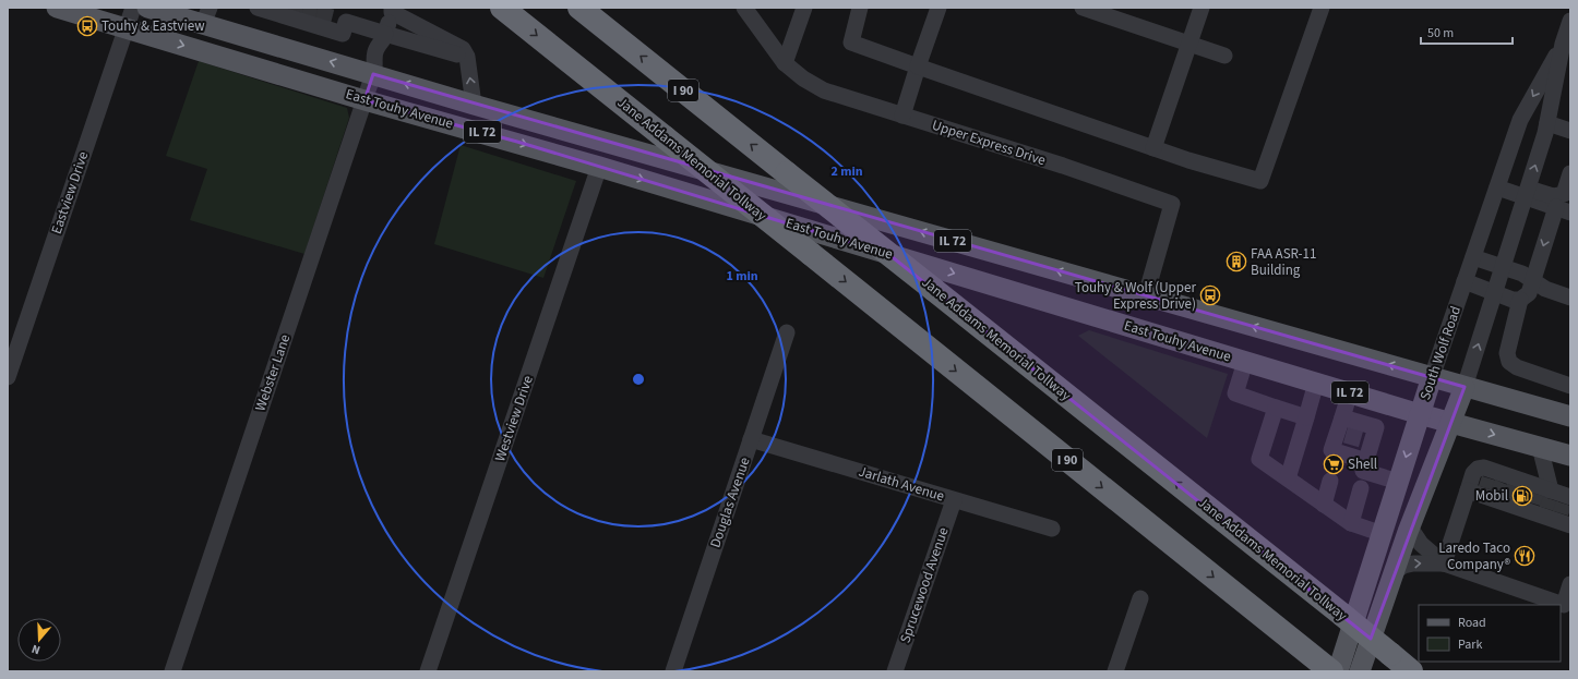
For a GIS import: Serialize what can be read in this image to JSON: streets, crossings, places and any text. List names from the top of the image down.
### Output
{
  "streets": {
    "highway": ["I 90", "Jane Addams Memorial Tollway"],
    "main road": ["East Touhy Avenue", "IL 72", "South Wolf Road"],
    "street": [
      "Upper Express Drive",
      "Eastview Drive",
      "Webster Lane",
      "Westview Drive",
      "Jarlath Avenue",
      "Douglas Avenue",
      "Sprucewood Avenue"
    ]
  },
  "crossings": [
    ["East Touhy Avenue", "Upper Express Drive"],
    ["East Touhy Avenue", "Eastview Drive"],
    ["East Touhy Avenue", "South Wolf Road"],
    ["East Touhy Avenue", "Webster Lane"],
    ["East Touhy Avenue", "Westview Drive"],
    ["Jane Addams Memorial Tollway", "South Wolf Road"],
    ["Jarlath Avenue", "Douglas Avenue"],
    ["Jarlath Avenue", "Sprucewood Avenue"]
  ],
  "places": {
    "bus stop": ["Touhy & Eastview", "Touhy & Wolf (Upper Express Drive)"],
    "building": ["FAA ASR-11 Building"],
    "supermarket": ["Shell"],
    "fuel station": ["Mobil"],
    "restaurant": ["Laredo Taco Company®"]
  },
  "legend": ["Road", "Park"],
  "scale_bar": "50 m",
  "north": "bottom",
  "rings": ["2 min", "1 min"]
}
